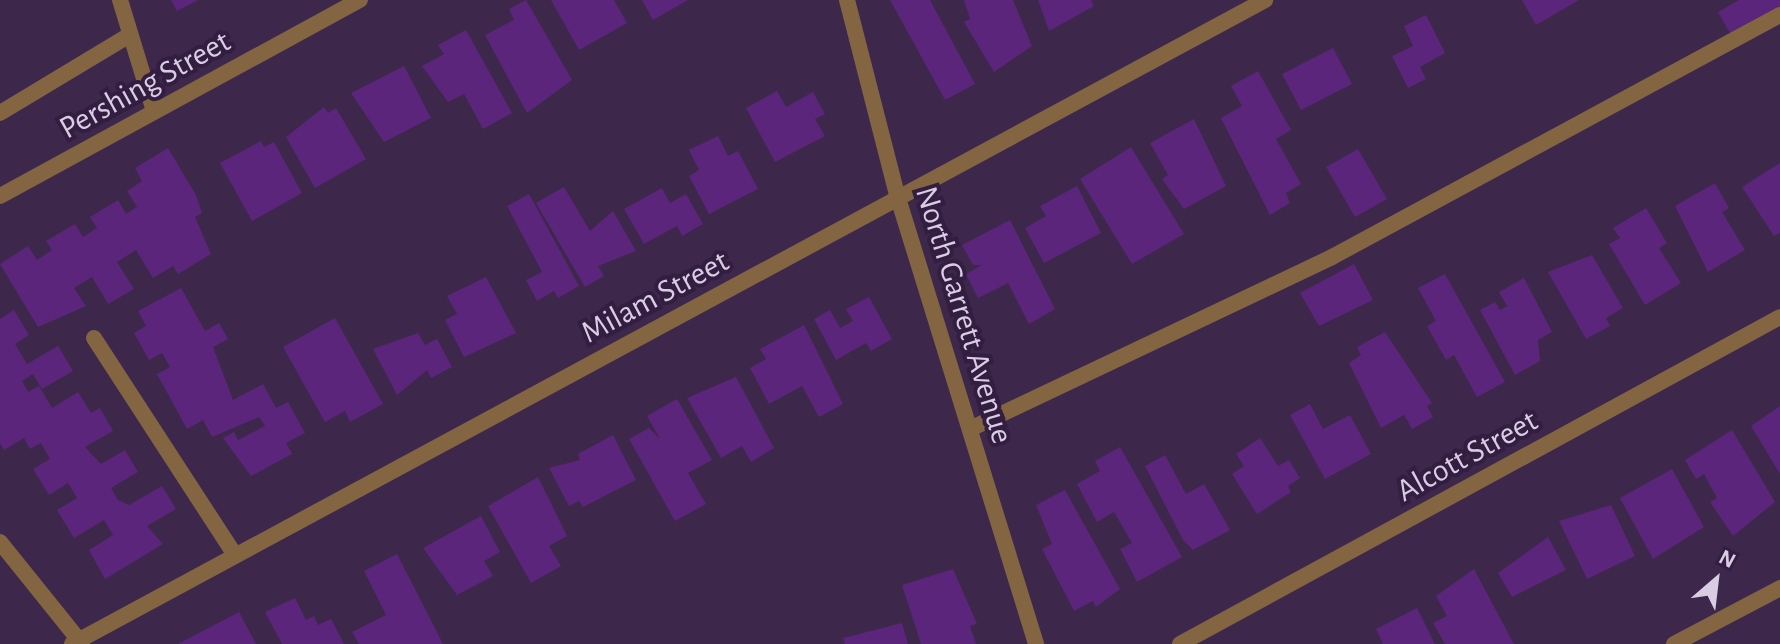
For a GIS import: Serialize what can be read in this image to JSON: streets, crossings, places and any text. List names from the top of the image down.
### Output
{
  "streets": {
    "street": [
      "Pershing Street",
      "Milam Street",
      "North Garrett Avenue",
      "Alcott Street"
    ]
  },
  "crossings": [
    ["Milam Street", "North Garrett Avenue"]
  ],
  "north": "top right"
}
